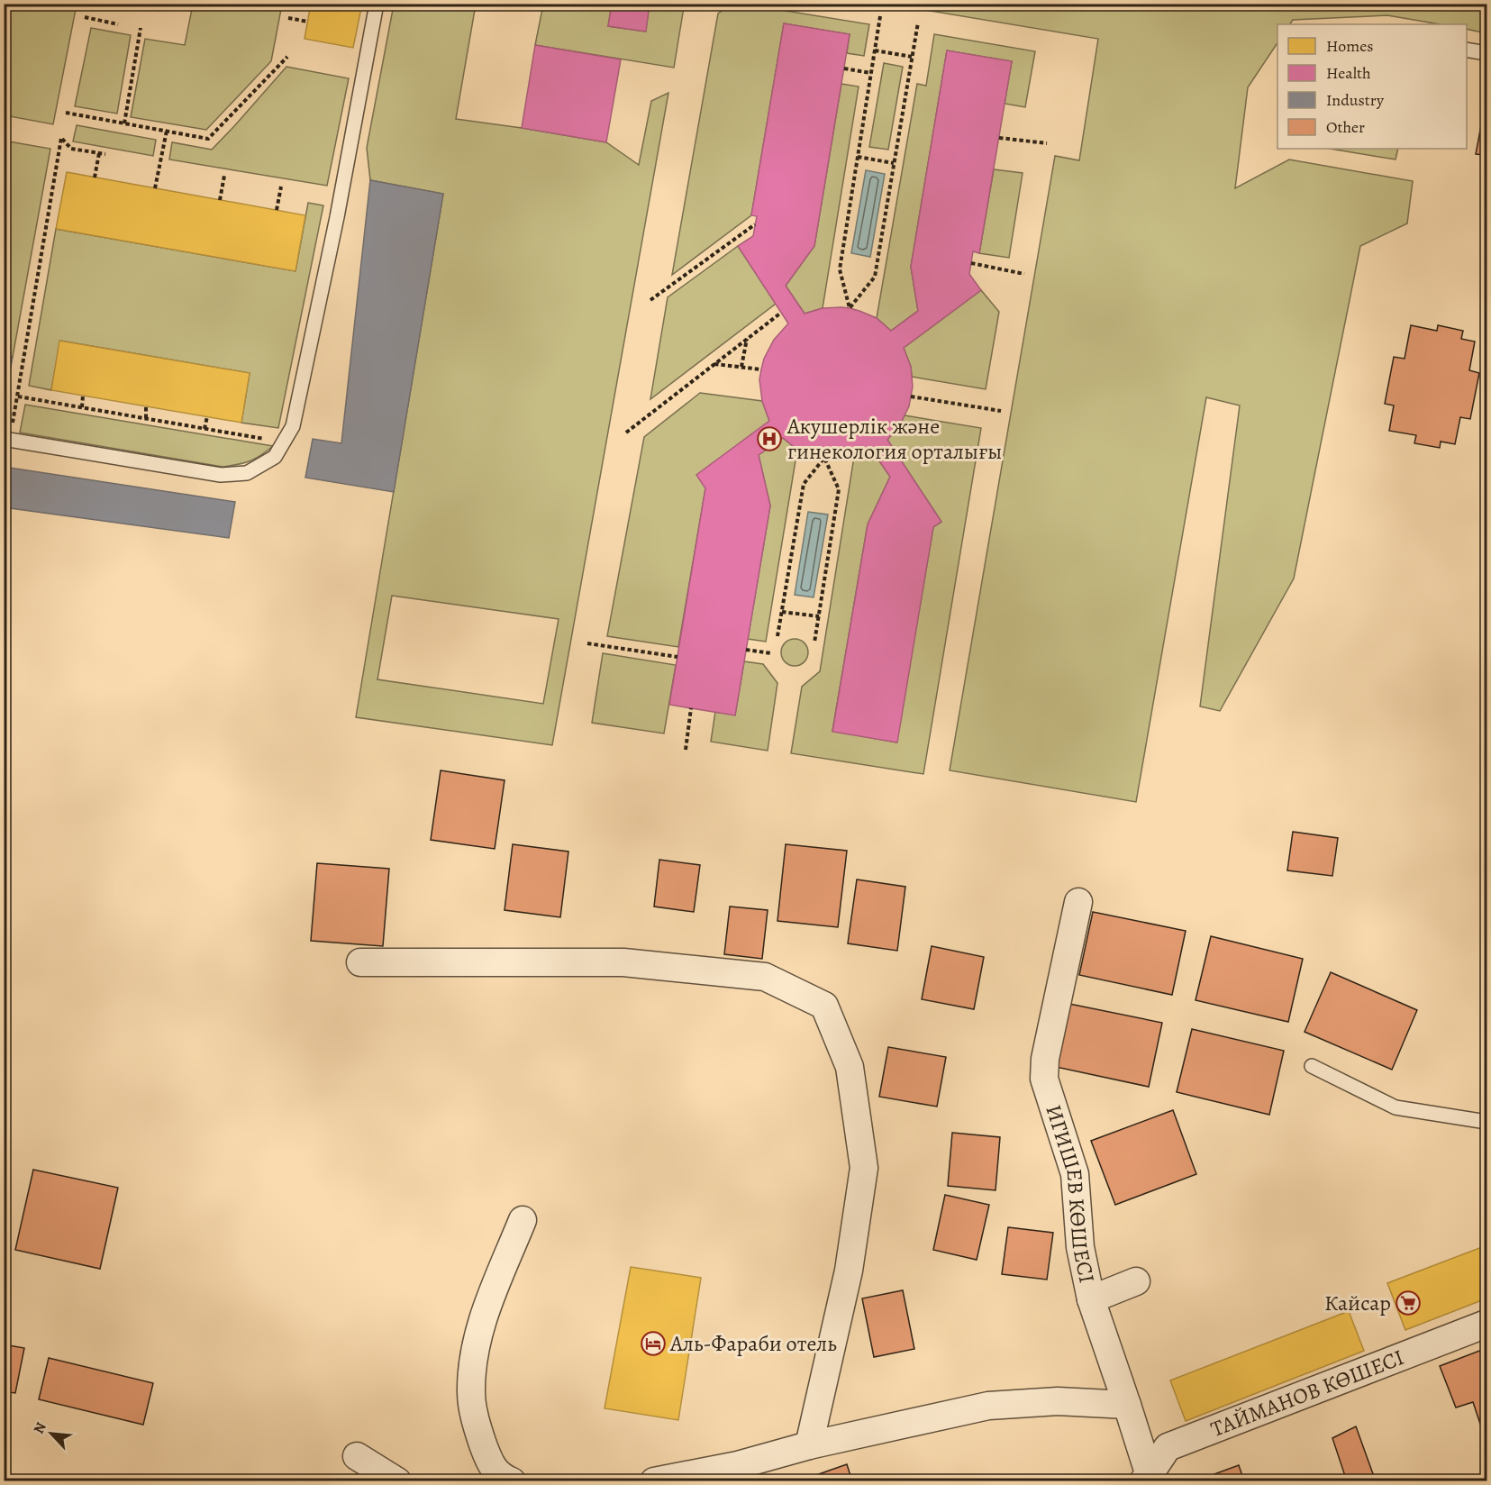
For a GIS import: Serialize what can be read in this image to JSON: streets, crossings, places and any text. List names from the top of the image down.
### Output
{
  "streets": {
    "street": ["ИГИШЕВ КӨШЕСІ", "ТАЙМАНОВ КӨШЕСІ"]
  },
  "crossings": [
    ["ИГИШЕВ КӨШЕСІ", "ТАЙМАНОВ КӨШЕСІ"]
  ],
  "places": {
    "hospital": ["Акушерлік және гинекология орталығы"],
    "supermarket": ["Кайсар"],
    "hotel": ["Аль-Фараби отель"]
  },
  "legend": [
    "Homes",
    "Health",
    "Industry",
    "Other"
  ],
  "north": "top left"
}
